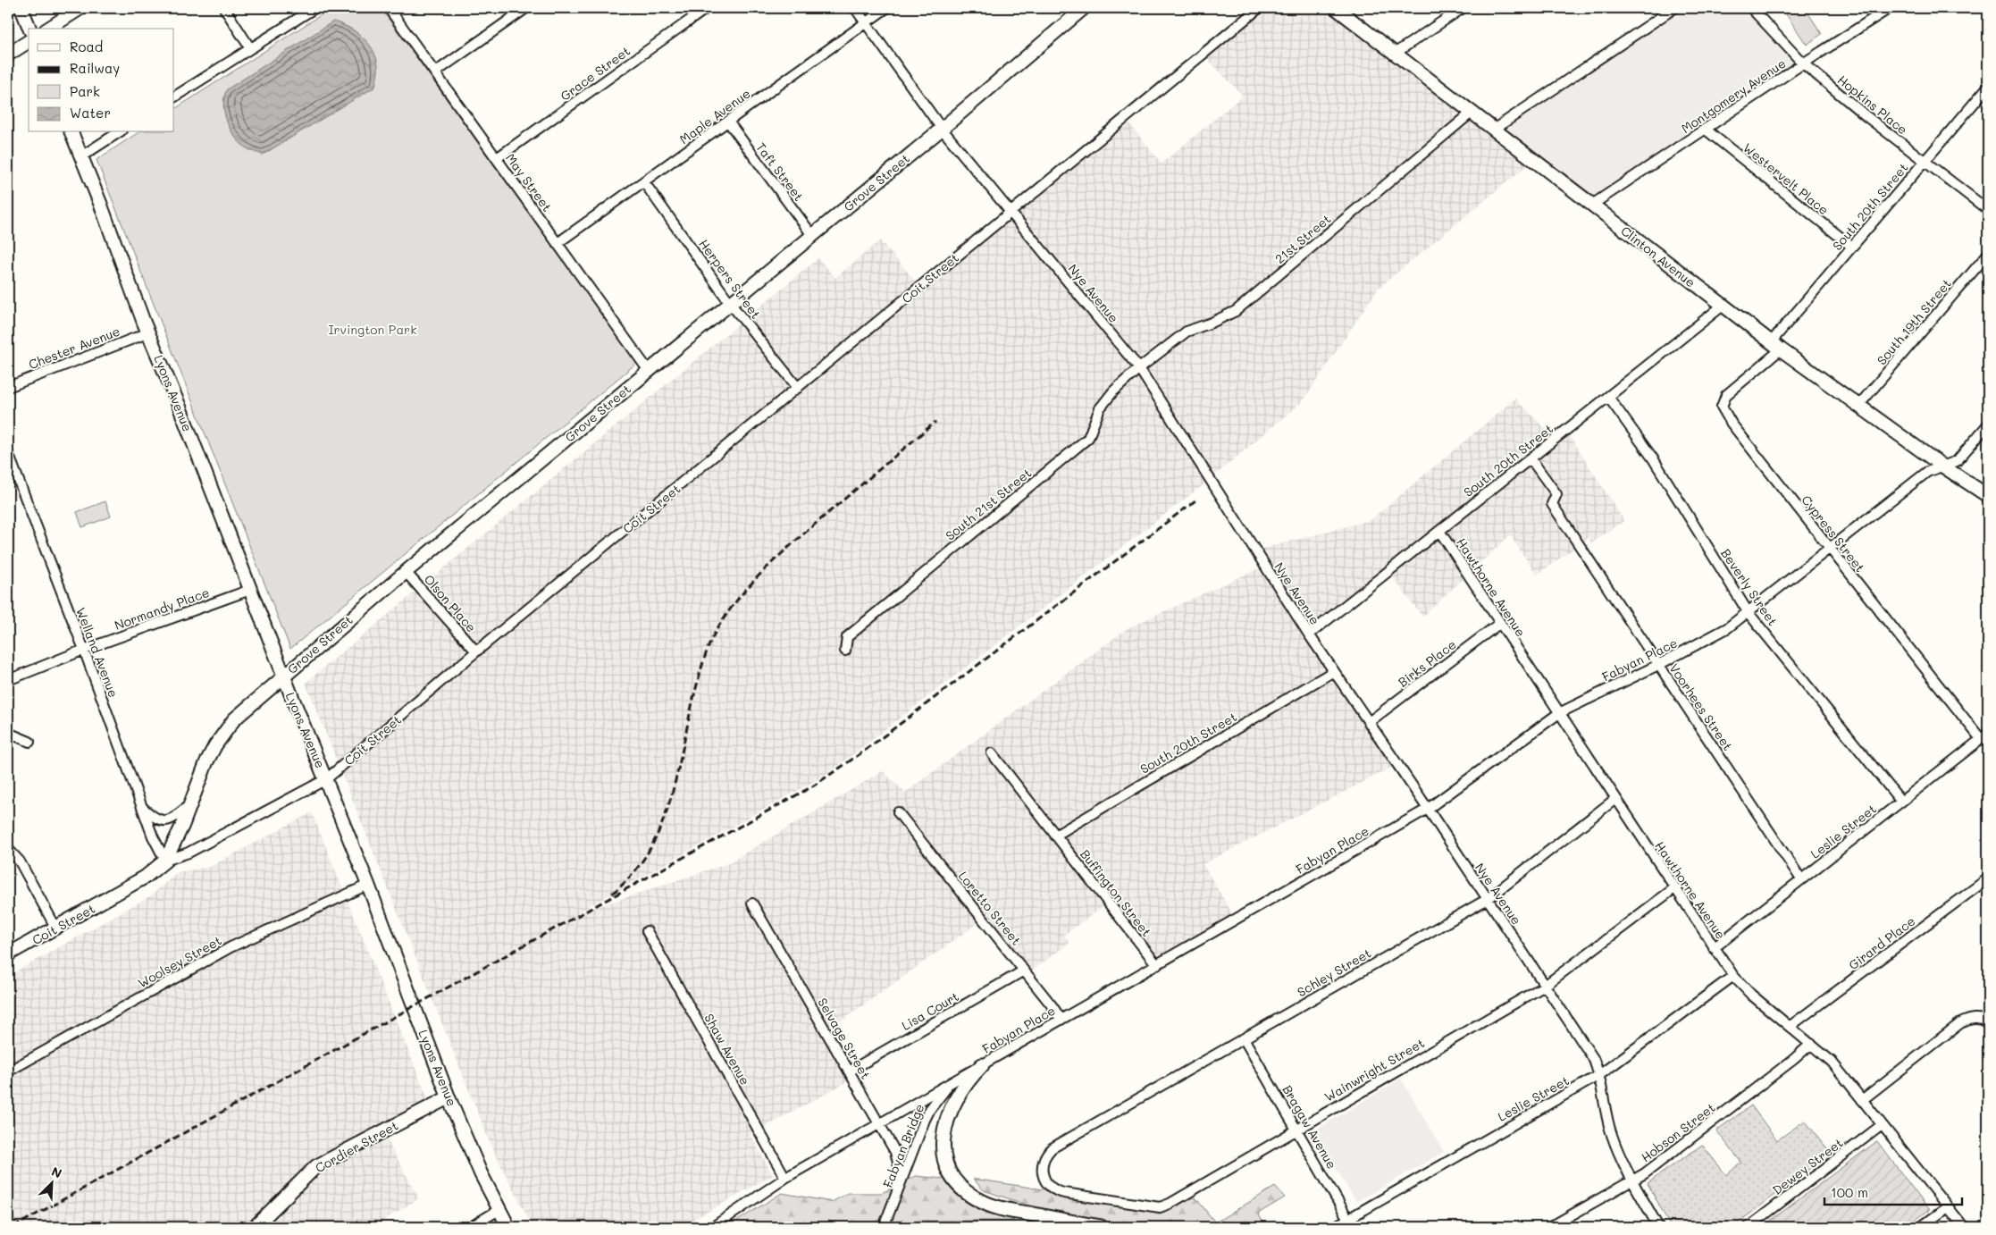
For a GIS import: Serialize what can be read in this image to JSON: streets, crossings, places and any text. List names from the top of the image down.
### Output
{
  "streets": {
    "main road": [
      "Grove Street",
      "Clinton Avenue",
      "Coit Street",
      "Lyons Avenue",
      "Cordier Street"
    ],
    "street": [
      "Grace Street",
      "Montgomery Avenue",
      "Hopkins Place",
      "Maple Avenue",
      "Taft Street",
      "Westervelt Place",
      "May Street",
      "South 20th Street",
      "21st Street",
      "Herpers Street",
      "Nye Avenue",
      "South 19th Street",
      "Chester Avenue",
      "South 21st Street",
      "Cypress Street",
      "Hawthorne Avenue",
      "Beverly Street",
      "Olson Place",
      "Normandy Place",
      "Welland Avenue",
      "Fabyan Place",
      "Birks Place",
      "Voorhees Street",
      "Leslie Street",
      "Buffington Street",
      "Loretto Street",
      "Girard Place",
      "Woolsey Street",
      "Schley Street",
      "Lisa Court",
      "Selvage Street",
      "Shaw Avenue",
      "Wainwright Street",
      "Bragaw Avenue",
      "Hobson Street",
      "Fabyan Bridge",
      "Dewey Street"
    ]
  },
  "crossings": [
    ["Grace Street", "May Street"],
    ["Montgomery Avenue", "Hopkins Place"],
    ["Montgomery Avenue", "Westervelt Place"],
    ["Montgomery Avenue", "Clinton Avenue"],
    ["Hopkins Place", "South 20th Street"],
    ["Maple Avenue", "Taft Street"],
    ["Maple Avenue", "May Street"],
    ["Maple Avenue", "Herpers Street"],
    ["Maple Avenue", "Nye Avenue"],
    ["Taft Street", "Grove Street"],
    ["Westervelt Place", "South 20th Street"],
    ["May Street", "Grove Street"],
    ["Grove Street", "Coit Street"],
    ["Grove Street", "Herpers Street"],
    ["Grove Street", "Nye Avenue"],
    ["Grove Street", "Lyons Avenue"],
    ["Grove Street", "Olson Place"],
    ["Grove Street", "Welland Avenue"],
    ["South 20th Street", "Clinton Avenue"],
    ["South 20th Street", "Nye Avenue"],
    ["South 20th Street", "Cypress Street"],
    ["South 20th Street", "Hawthorne Avenue"],
    ["South 20th Street", "Beverly Street"],
    ["South 20th Street", "Voorhees Street"],
    ["South 20th Street", "Buffington Street"],
    ["21st Street", "Clinton Avenue"],
    ["21st Street", "Nye Avenue"],
    ["21st Street", "South 21st Street"],
    ["Clinton Avenue", "South 19th Street"],
    ["Clinton Avenue", "Cypress Street"],
    ["Clinton Avenue", "Fabyan Place"],
    ["Coit Street", "Herpers Street"],
    ["Coit Street", "Nye Avenue"],
    ["Coit Street", "Lyons Avenue"],
    ["Coit Street", "Olson Place"],
    ["Coit Street", "Welland Avenue"],
    ["Nye Avenue", "South 21st Street"],
    ["Nye Avenue", "Fabyan Place"],
    ["Nye Avenue", "Birks Place"],
    ["Nye Avenue", "Leslie Street"],
    ["Nye Avenue", "Schley Street"],
    ["Nye Avenue", "Wainwright Street"],
    ["Nye Avenue", "Hobson Street"],
    ["Chester Avenue", "Lyons Avenue"],
    ["Lyons Avenue", "Normandy Place"],
    ["Lyons Avenue", "Woolsey Street"],
    ["Lyons Avenue", "Cordier Street"],
    ["Cypress Street", "Fabyan Place"],
    ["Cypress Street", "Leslie Street"],
    ["Hawthorne Avenue", "Fabyan Place"],
    ["Hawthorne Avenue", "Birks Place"],
    ["Hawthorne Avenue", "Leslie Street"],
    ["Hawthorne Avenue", "Girard Place"],
    ["Hawthorne Avenue", "Schley Street"],
    ["Hawthorne Avenue", "Wainwright Street"],
    ["Hawthorne Avenue", "Hobson Street"],
    ["Hawthorne Avenue", "Dewey Street"],
    ["Beverly Street", "Fabyan Place"],
    ["Beverly Street", "Leslie Street"],
    ["Normandy Place", "Welland Avenue"],
    ["Fabyan Place", "Voorhees Street"],
    ["Fabyan Place", "Buffington Street"],
    ["Fabyan Place", "Loretto Street"],
    ["Fabyan Place", "Selvage Street"],
    ["Fabyan Place", "Shaw Avenue"],
    ["Fabyan Place", "Fabyan Bridge"],
    ["Voorhees Street", "Leslie Street"],
    ["Leslie Street", "Bragaw Avenue"],
    ["Loretto Street", "Lisa Court"],
    ["Schley Street", "Wainwright Street"],
    ["Schley Street", "Bragaw Avenue"],
    ["Lisa Court", "Selvage Street"],
    ["Selvage Street", "Fabyan Bridge"],
    ["Wainwright Street", "Bragaw Avenue"]
  ],
  "parks": ["Irvington Park"],
  "legend": [
    "Road",
    "Railway",
    "Park",
    "Water"
  ],
  "scale_bar": "100 m",
  "north": "top right"
}
